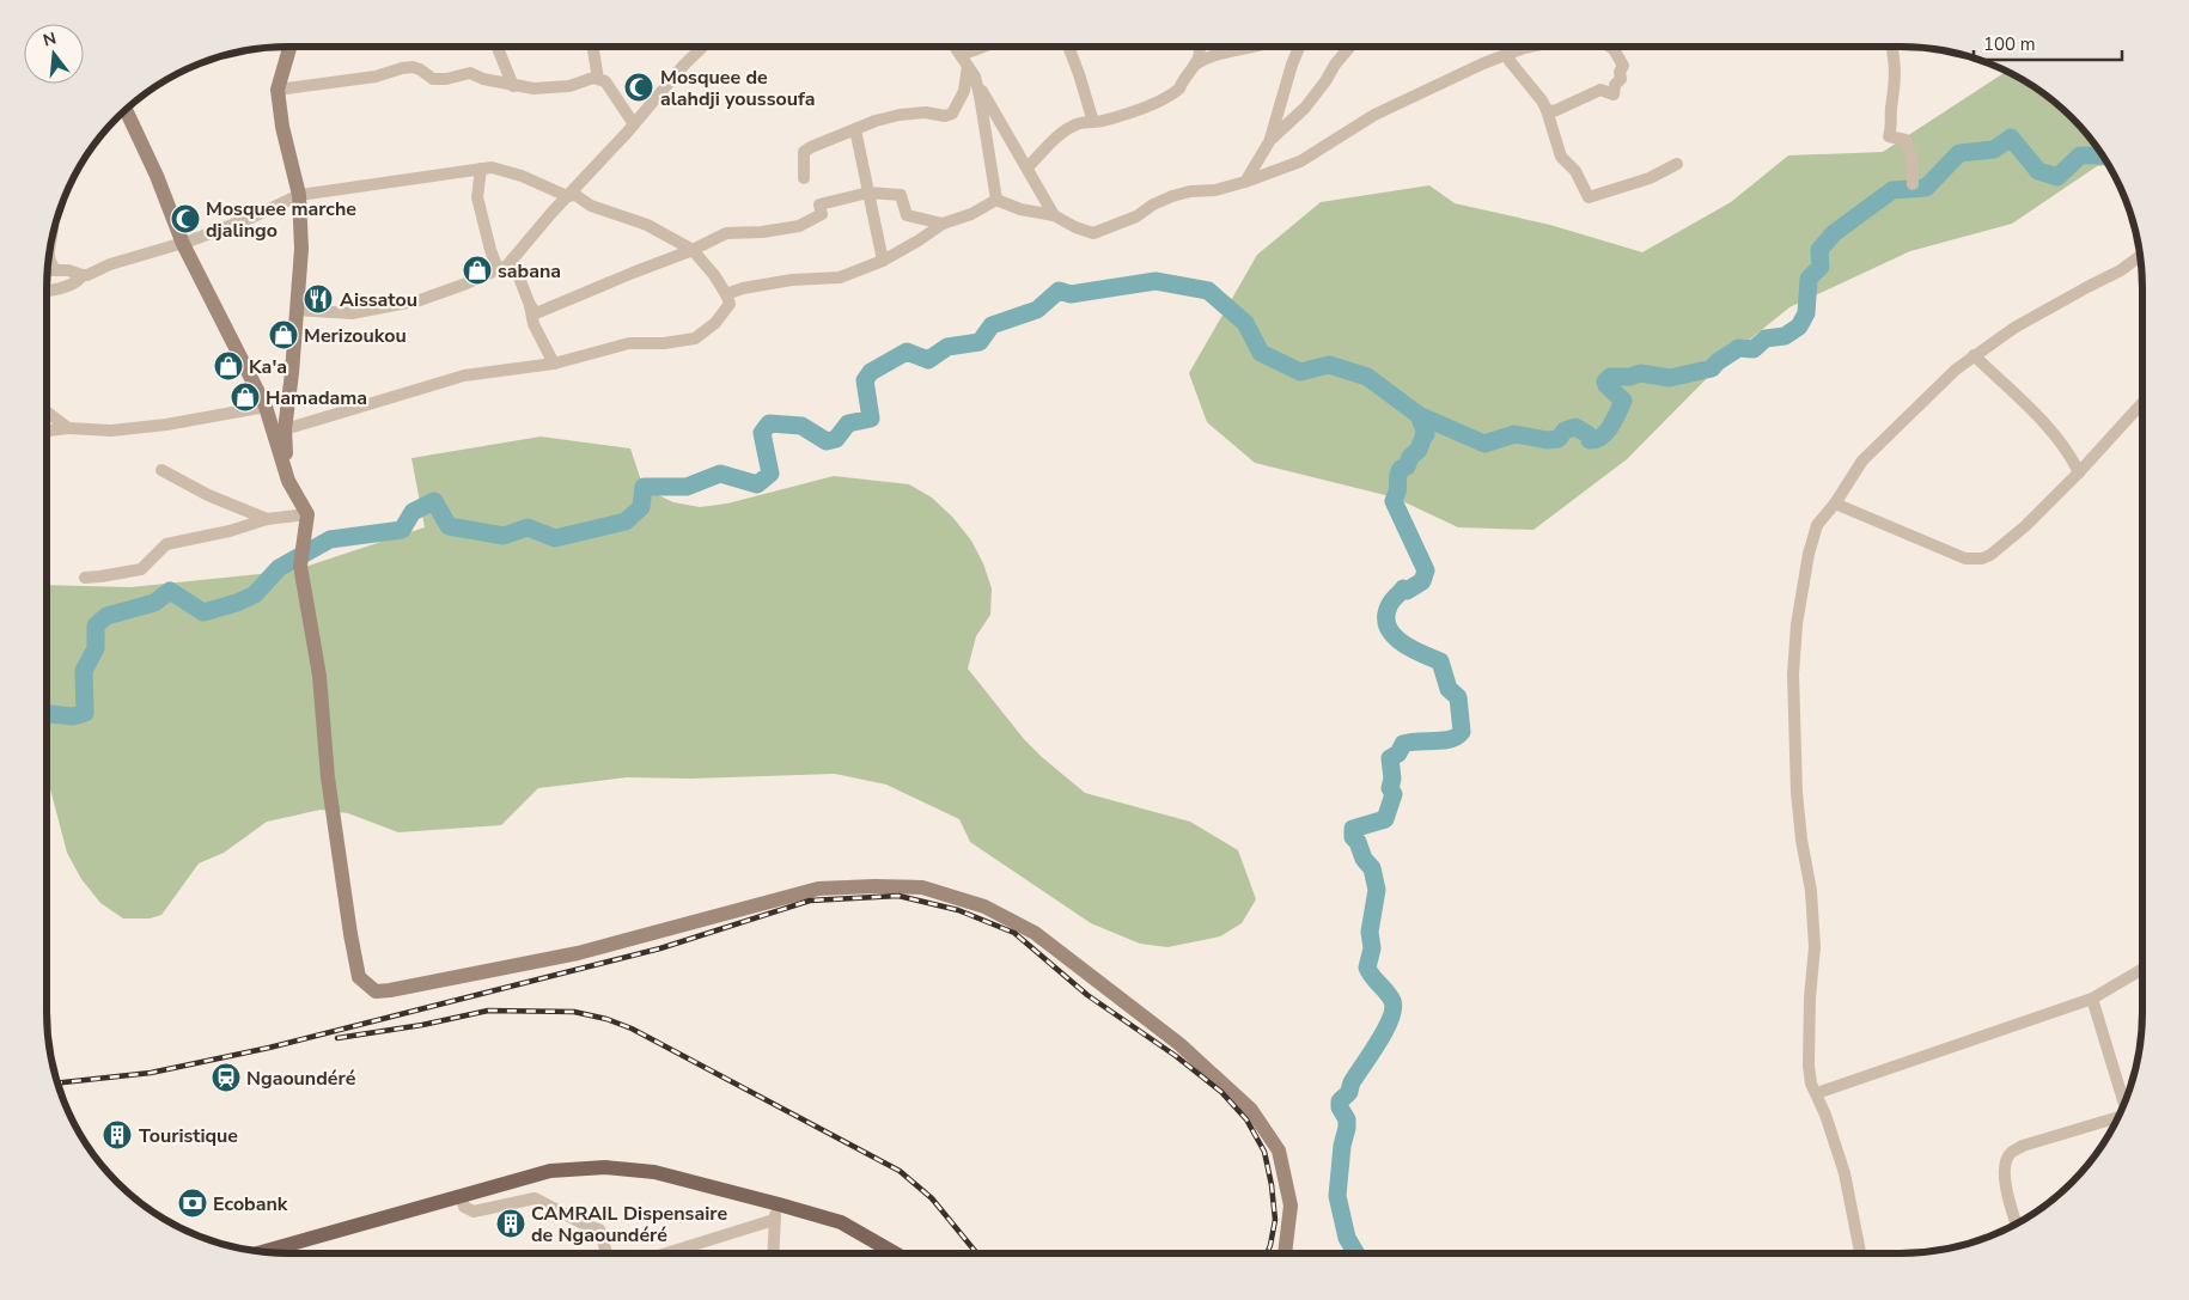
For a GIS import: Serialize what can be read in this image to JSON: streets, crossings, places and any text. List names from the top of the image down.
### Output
{
  "places": {
    "mosque": ["Mosquee de alahdji youssoufa", "Mosquee marche djalingo"],
    "shop": [
      "sabana",
      "Merizoukou",
      "Ka'a",
      "Hamadama"
    ],
    "restaurant": ["Aissatou"],
    "station": ["Ngaoundéré"],
    "building": ["Touristique", "CAMRAIL Dispensaire de Ngaoundéré"],
    "bank": ["Ecobank"]
  },
  "scale_bar": "100 m",
  "north": "top"
}
